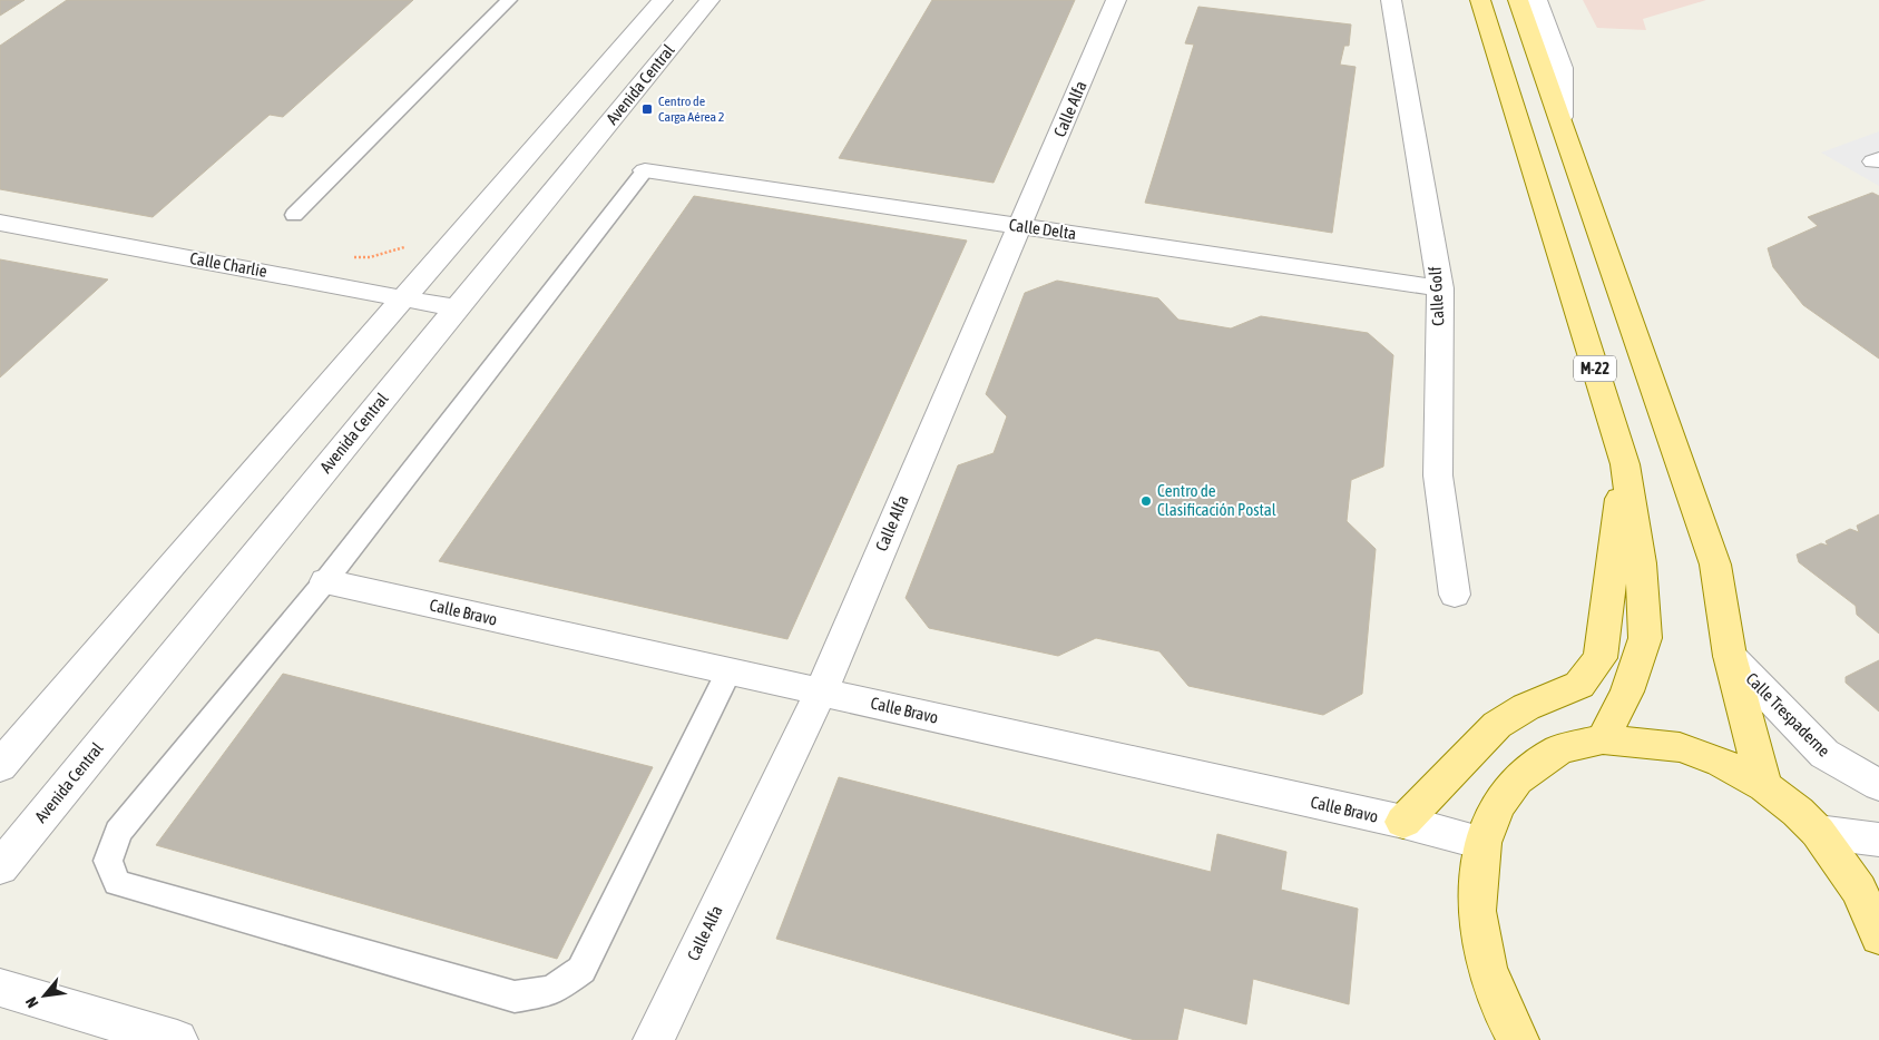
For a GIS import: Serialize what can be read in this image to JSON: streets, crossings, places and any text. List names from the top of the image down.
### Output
{
  "streets": {
    "main road": ["M-22"],
    "street": [
      "Avenida Central",
      "Calle Alfa",
      "Calle Delta",
      "Calle Charlie",
      "Calle Golf",
      "Calle Bravo",
      "Calle Trespaderne"
    ]
  },
  "crossings": [
    ["Avenida Central", "Calle Charlie"],
    ["Calle Alfa", "Calle Delta"],
    ["Calle Alfa", "Calle Bravo"],
    ["Calle Delta", "Calle Golf"]
  ],
  "places": {
    "transit": ["Centro de Carga Aérea 2"],
    "other": ["Centro de Clasificación Postal"]
  },
  "north": "bottom left"
}
